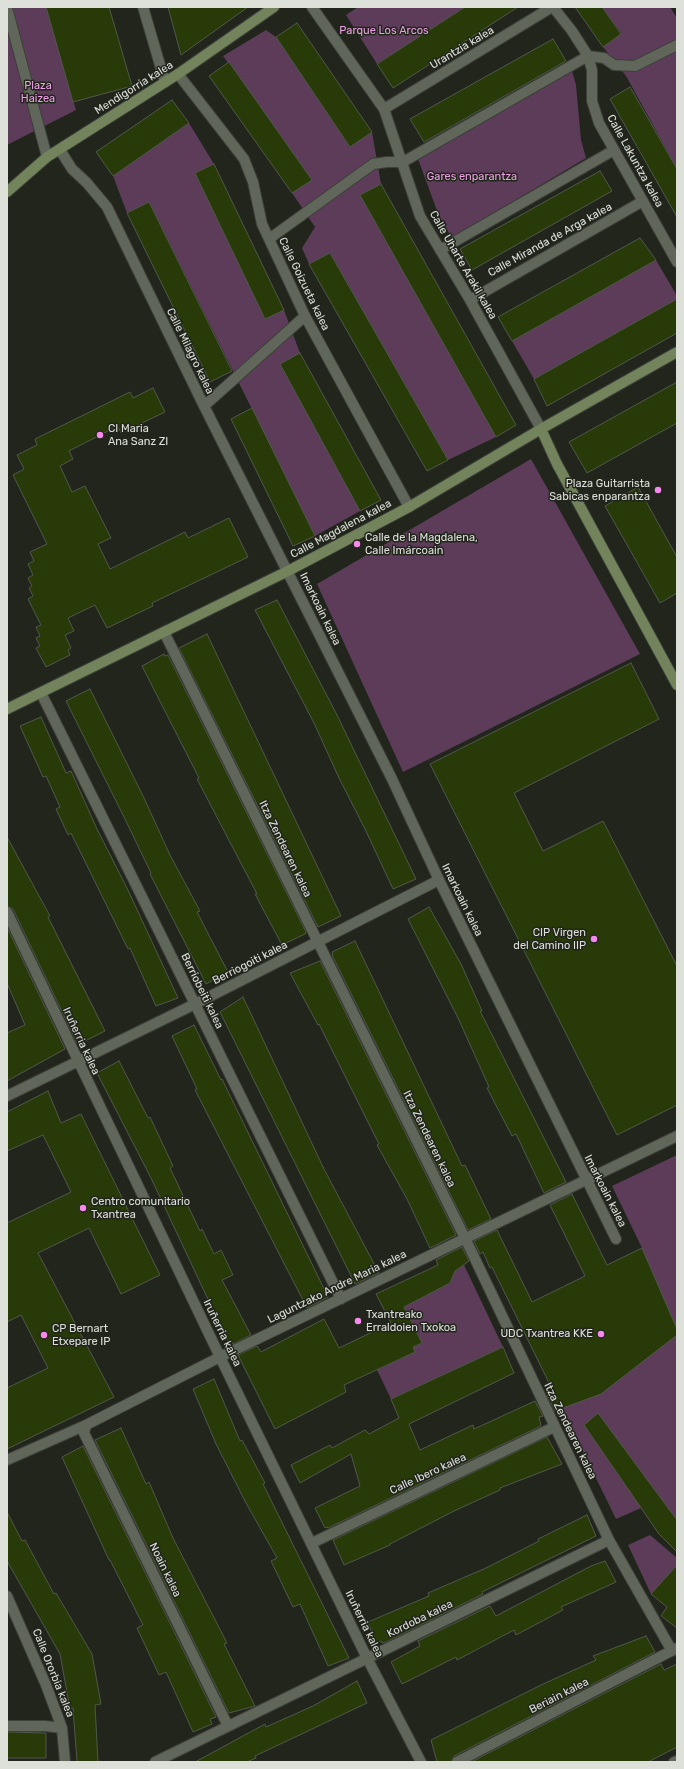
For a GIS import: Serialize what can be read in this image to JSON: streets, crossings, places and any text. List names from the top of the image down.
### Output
{
  "streets": {
    "main road": ["Mendigorria kalea", "Calle Magdalena kalea"],
    "street": [
      "Urantzia kalea",
      "Calle Lakuntza kalea",
      "Calle Miranda de Arga kalea",
      "Calle Uharte Arakil kalea",
      "Calle Goizueta kalea",
      "Calle Milagro kalea",
      "Imarkoain kalea",
      "Itza Zendearen kalea",
      "Berriogoiti kalea",
      "Berriobeiti kalea",
      "Iruñerria kalea",
      "Laguntzako Andre Maria kalea",
      "Calle Ibero kalea",
      "Noain kalea",
      "Kordoba kalea",
      "Calle Ororbia kalea",
      "Beriain kalea"
    ]
  },
  "crossings": [
    ["Urantzia kalea", "Calle Lakuntza kalea"],
    ["Urantzia kalea", "Calle Uharte Arakil kalea"],
    ["Mendigorria kalea", "Calle Goizueta kalea"],
    ["Mendigorria kalea", "Calle Milagro kalea"],
    ["Calle Lakuntza kalea", "Calle Miranda de Arga kalea"],
    ["Calle Miranda de Arga kalea", "Calle Uharte Arakil kalea"],
    ["Calle Uharte Arakil kalea", "Calle Magdalena kalea"],
    ["Calle Goizueta kalea", "Calle Magdalena kalea"],
    ["Calle Milagro kalea", "Calle Magdalena kalea"],
    ["Calle Milagro kalea", "Imarkoain kalea"],
    ["Calle Magdalena kalea", "Imarkoain kalea"],
    ["Calle Magdalena kalea", "Itza Zendearen kalea"],
    ["Calle Magdalena kalea", "Berriobeiti kalea"],
    ["Imarkoain kalea", "Berriogoiti kalea"],
    ["Imarkoain kalea", "Laguntzako Andre Maria kalea"],
    ["Itza Zendearen kalea", "Berriogoiti kalea"],
    ["Itza Zendearen kalea", "Laguntzako Andre Maria kalea"],
    ["Itza Zendearen kalea", "Calle Ibero kalea"],
    ["Itza Zendearen kalea", "Kordoba kalea"],
    ["Itza Zendearen kalea", "Beriain kalea"],
    ["Berriogoiti kalea", "Berriobeiti kalea"],
    ["Berriogoiti kalea", "Iruñerria kalea"],
    ["Berriobeiti kalea", "Laguntzako Andre Maria kalea"],
    ["Iruñerria kalea", "Laguntzako Andre Maria kalea"],
    ["Iruñerria kalea", "Calle Ibero kalea"],
    ["Iruñerria kalea", "Kordoba kalea"],
    ["Laguntzako Andre Maria kalea", "Noain kalea"],
    ["Noain kalea", "Kordoba kalea"]
  ],
  "parks": ["Parque Los Arcos", "Plaza Haizea", "Gares enparantza"],
  "places": [
    "CI Maria Ana Sanz ZI",
    "Plaza Guitarrista Sabicas enparantza",
    "Calle de la Magdalena, Calle Imárcoain",
    "CIP Virgen del Camino IIP",
    "Centro comunitario Txantrea",
    "Txantreako Erraldoien Txokoa",
    "UDC Txantrea KKE",
    "CP Bernart Etxepare IP"
  ]
}
